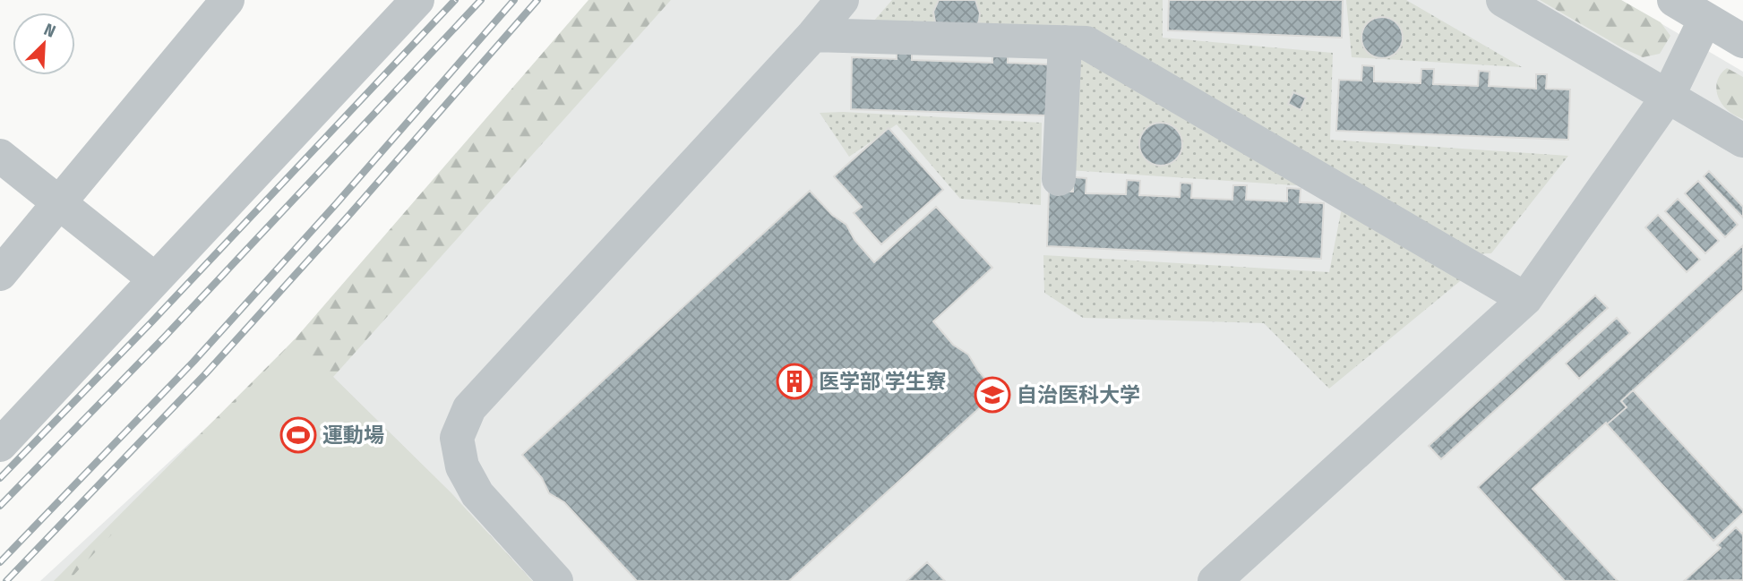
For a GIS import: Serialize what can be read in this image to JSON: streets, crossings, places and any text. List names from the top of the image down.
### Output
{
  "places": {
    "building": ["医学部 学生寮"],
    "school or university": ["自治医科大学"],
    "sports": ["運動場"]
  },
  "north": "top right"
}
